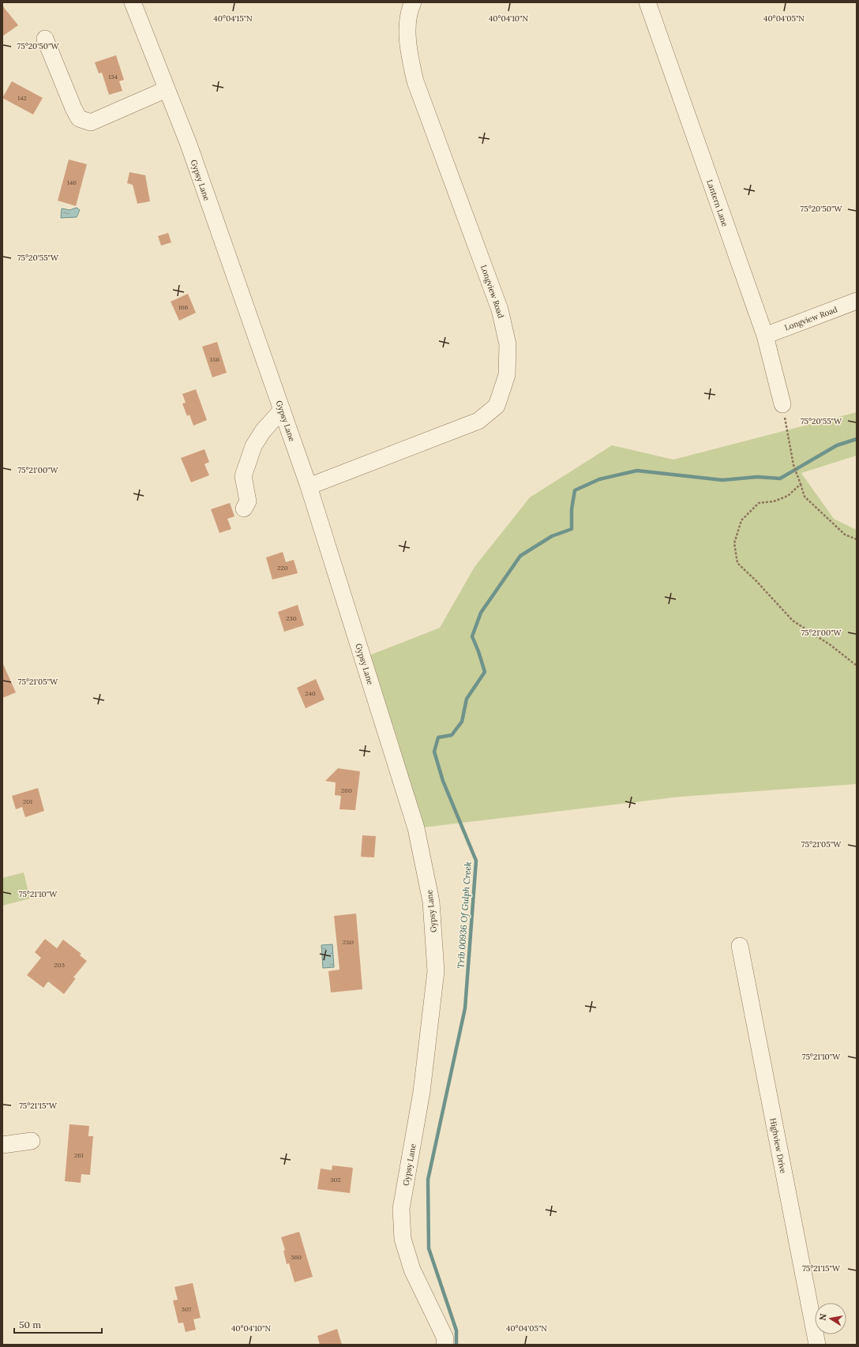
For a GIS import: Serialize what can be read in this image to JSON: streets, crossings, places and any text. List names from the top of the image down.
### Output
{
  "streets": {
    "street": [
      "Gypsy Lane",
      "Lantern Lane",
      "Longview Road",
      "Highview Drive"
    ]
  },
  "crossings": [
    ["Gypsy Lane", "Longview Road"],
    ["Lantern Lane", "Longview Road"]
  ],
  "water": ["Trib 00936 Of Gulph Creek"],
  "house_numbers": [
    "134",
    "142",
    "146",
    "166",
    "186",
    "220",
    "230",
    "240",
    "260",
    "201",
    "280",
    "203",
    "261",
    "302",
    "360",
    "307"
  ],
  "scale_bar": "50 m",
  "north": "left",
  "coordinates": [
    "40°04'15\"N",
    "40°04'10\"N",
    "40°04'05\"N",
    "75°20'50\"W",
    "75°20'55\"W",
    "75°21'00\"W",
    "75°21'05\"W",
    "75°21'10\"W",
    "75°21'15\"W"
  ]
}
